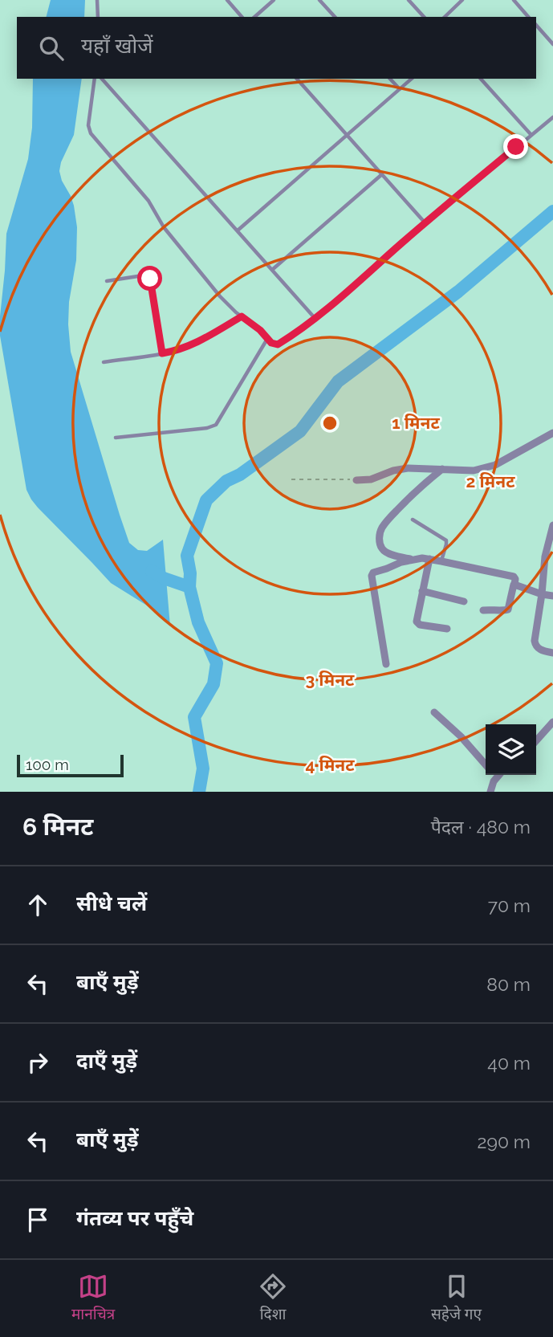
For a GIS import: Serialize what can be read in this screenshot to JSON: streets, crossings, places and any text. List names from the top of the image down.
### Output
{
  "scale_bar": "100 m",
  "page": {
    "search": "यहाँ खोजें",
    "scale": "100 m",
    "heading": ["6 मिनट", "पैदल · 480 m"],
    "list": [
      ["सीधे चलें", "70 m"],
      ["बाएँ मुड़ें", "80 m"],
      ["दाएँ मुड़ें", "40 m"],
      ["बाएँ मुड़ें", "290 m"],
      "गंतव्य पर पहुँचे"
    ],
    "nav": ["मानचित्र", "दिशा", "सहेजे गए"]
  },
  "rings": [
    "1 मिनट",
    "2 मिनट",
    "3 मिनट",
    "4 मिनट"
  ]
}
